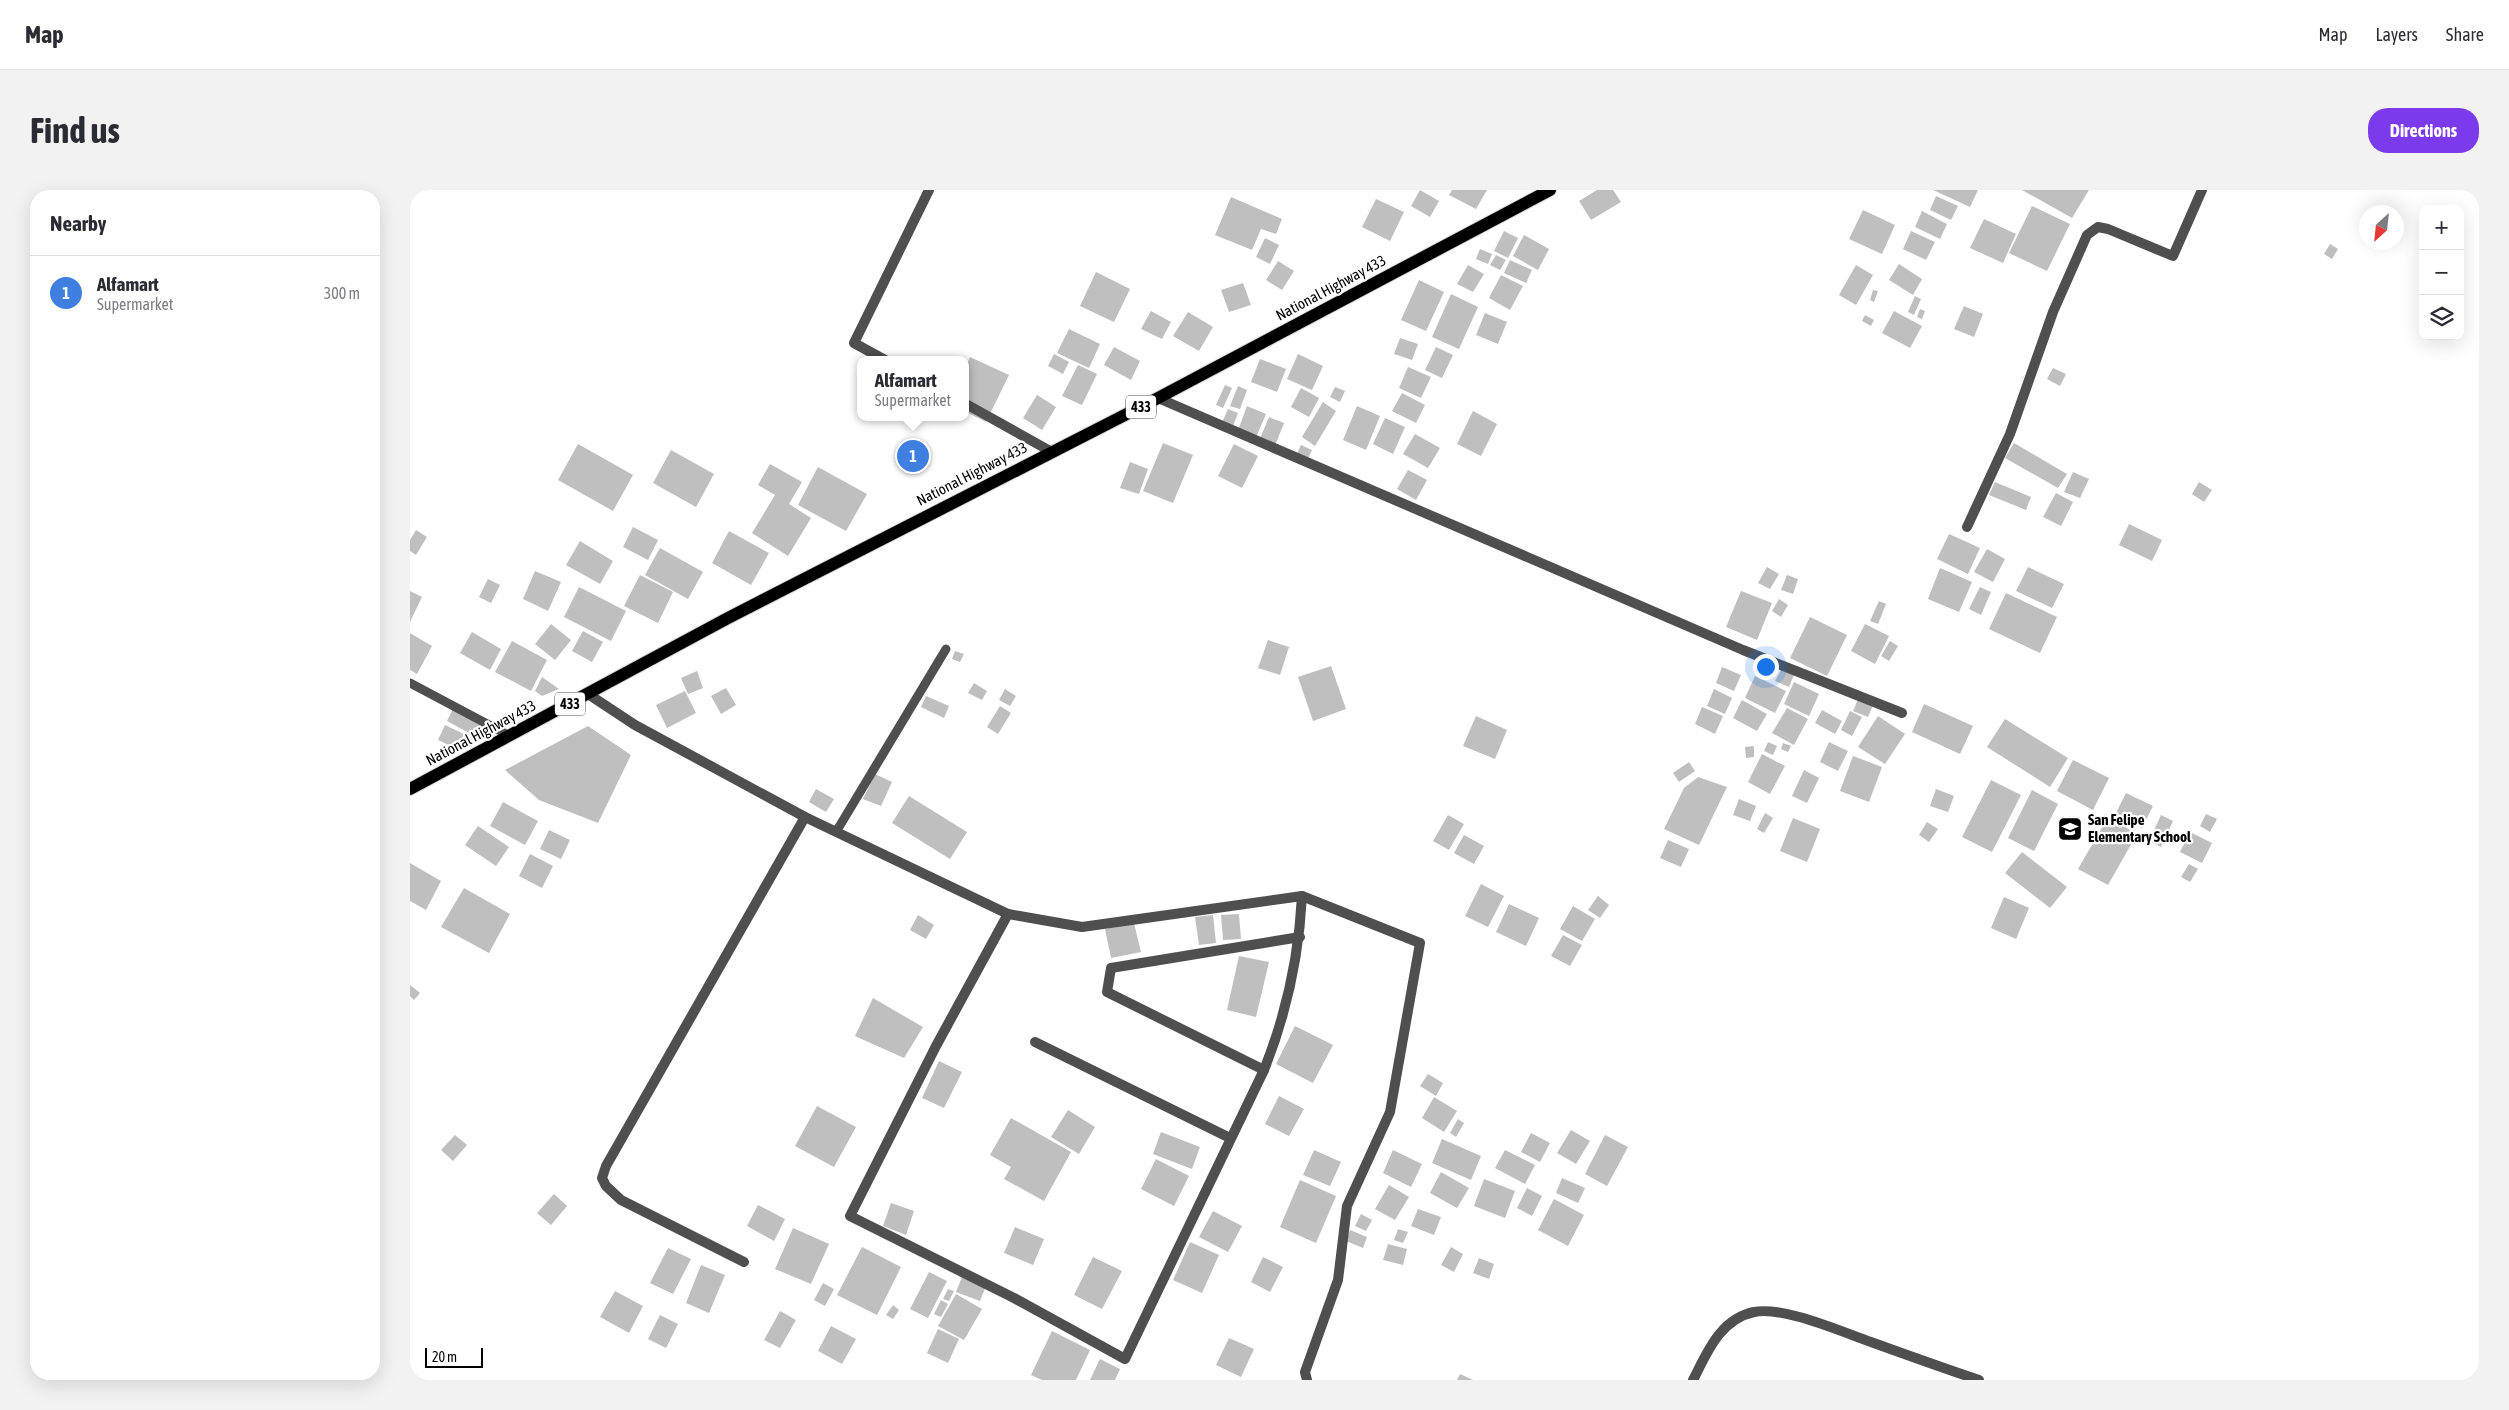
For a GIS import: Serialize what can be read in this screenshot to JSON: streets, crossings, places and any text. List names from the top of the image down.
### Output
{
  "streets": {
    "main road": ["National Highway 433", "433"]
  },
  "places": {
    "school or university": ["San Felipe Elementary School"]
  },
  "scale_bar": "20 m",
  "north": "bottom left",
  "page": {
    "header": "Map",
    "nav": ["Map", "Layers", "Share"],
    "buttons": "Directions",
    "title": "Find us",
    "heading": "Nearby",
    "map_buttons": ["+", "−"],
    "list": [
      {
        "mark": "1",
        "name": "Alfamart",
        "note": "Supermarket",
        "value": "300 m"
      }
    ],
    "popup": ["Alfamart", "Supermarket"],
    "pins": "1",
    "scale": "20 m"
  }
}
